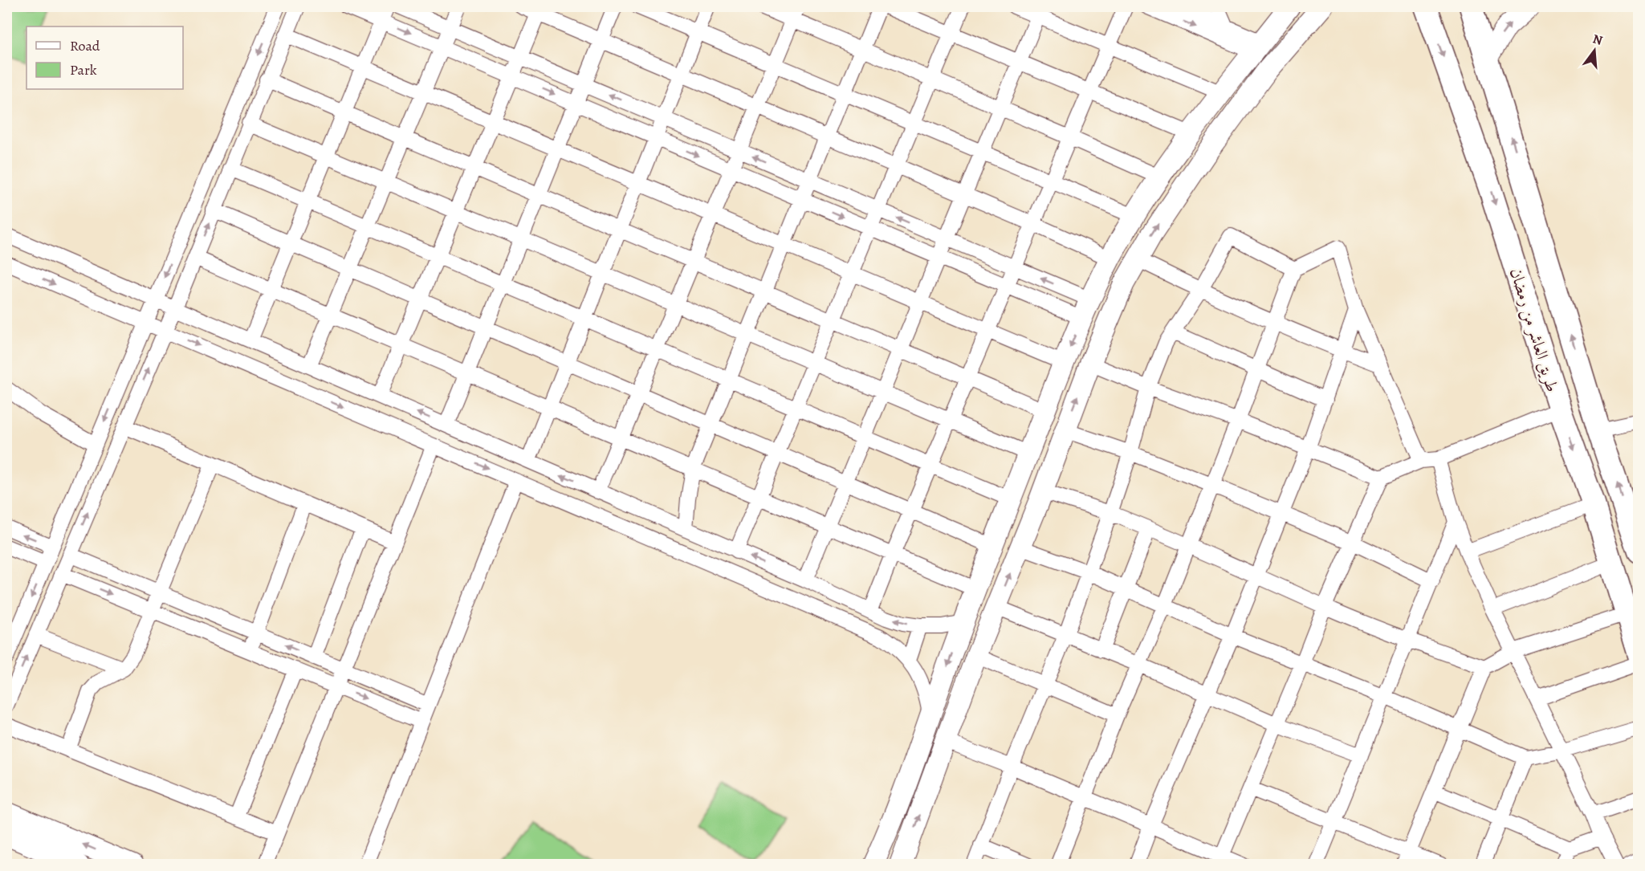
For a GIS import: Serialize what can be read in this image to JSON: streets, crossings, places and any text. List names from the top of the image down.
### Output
{
  "streets": {
    "main road": ["طريق العاشر من رمضان"]
  },
  "legend": ["Road", "Park"],
  "north": "top"
}
